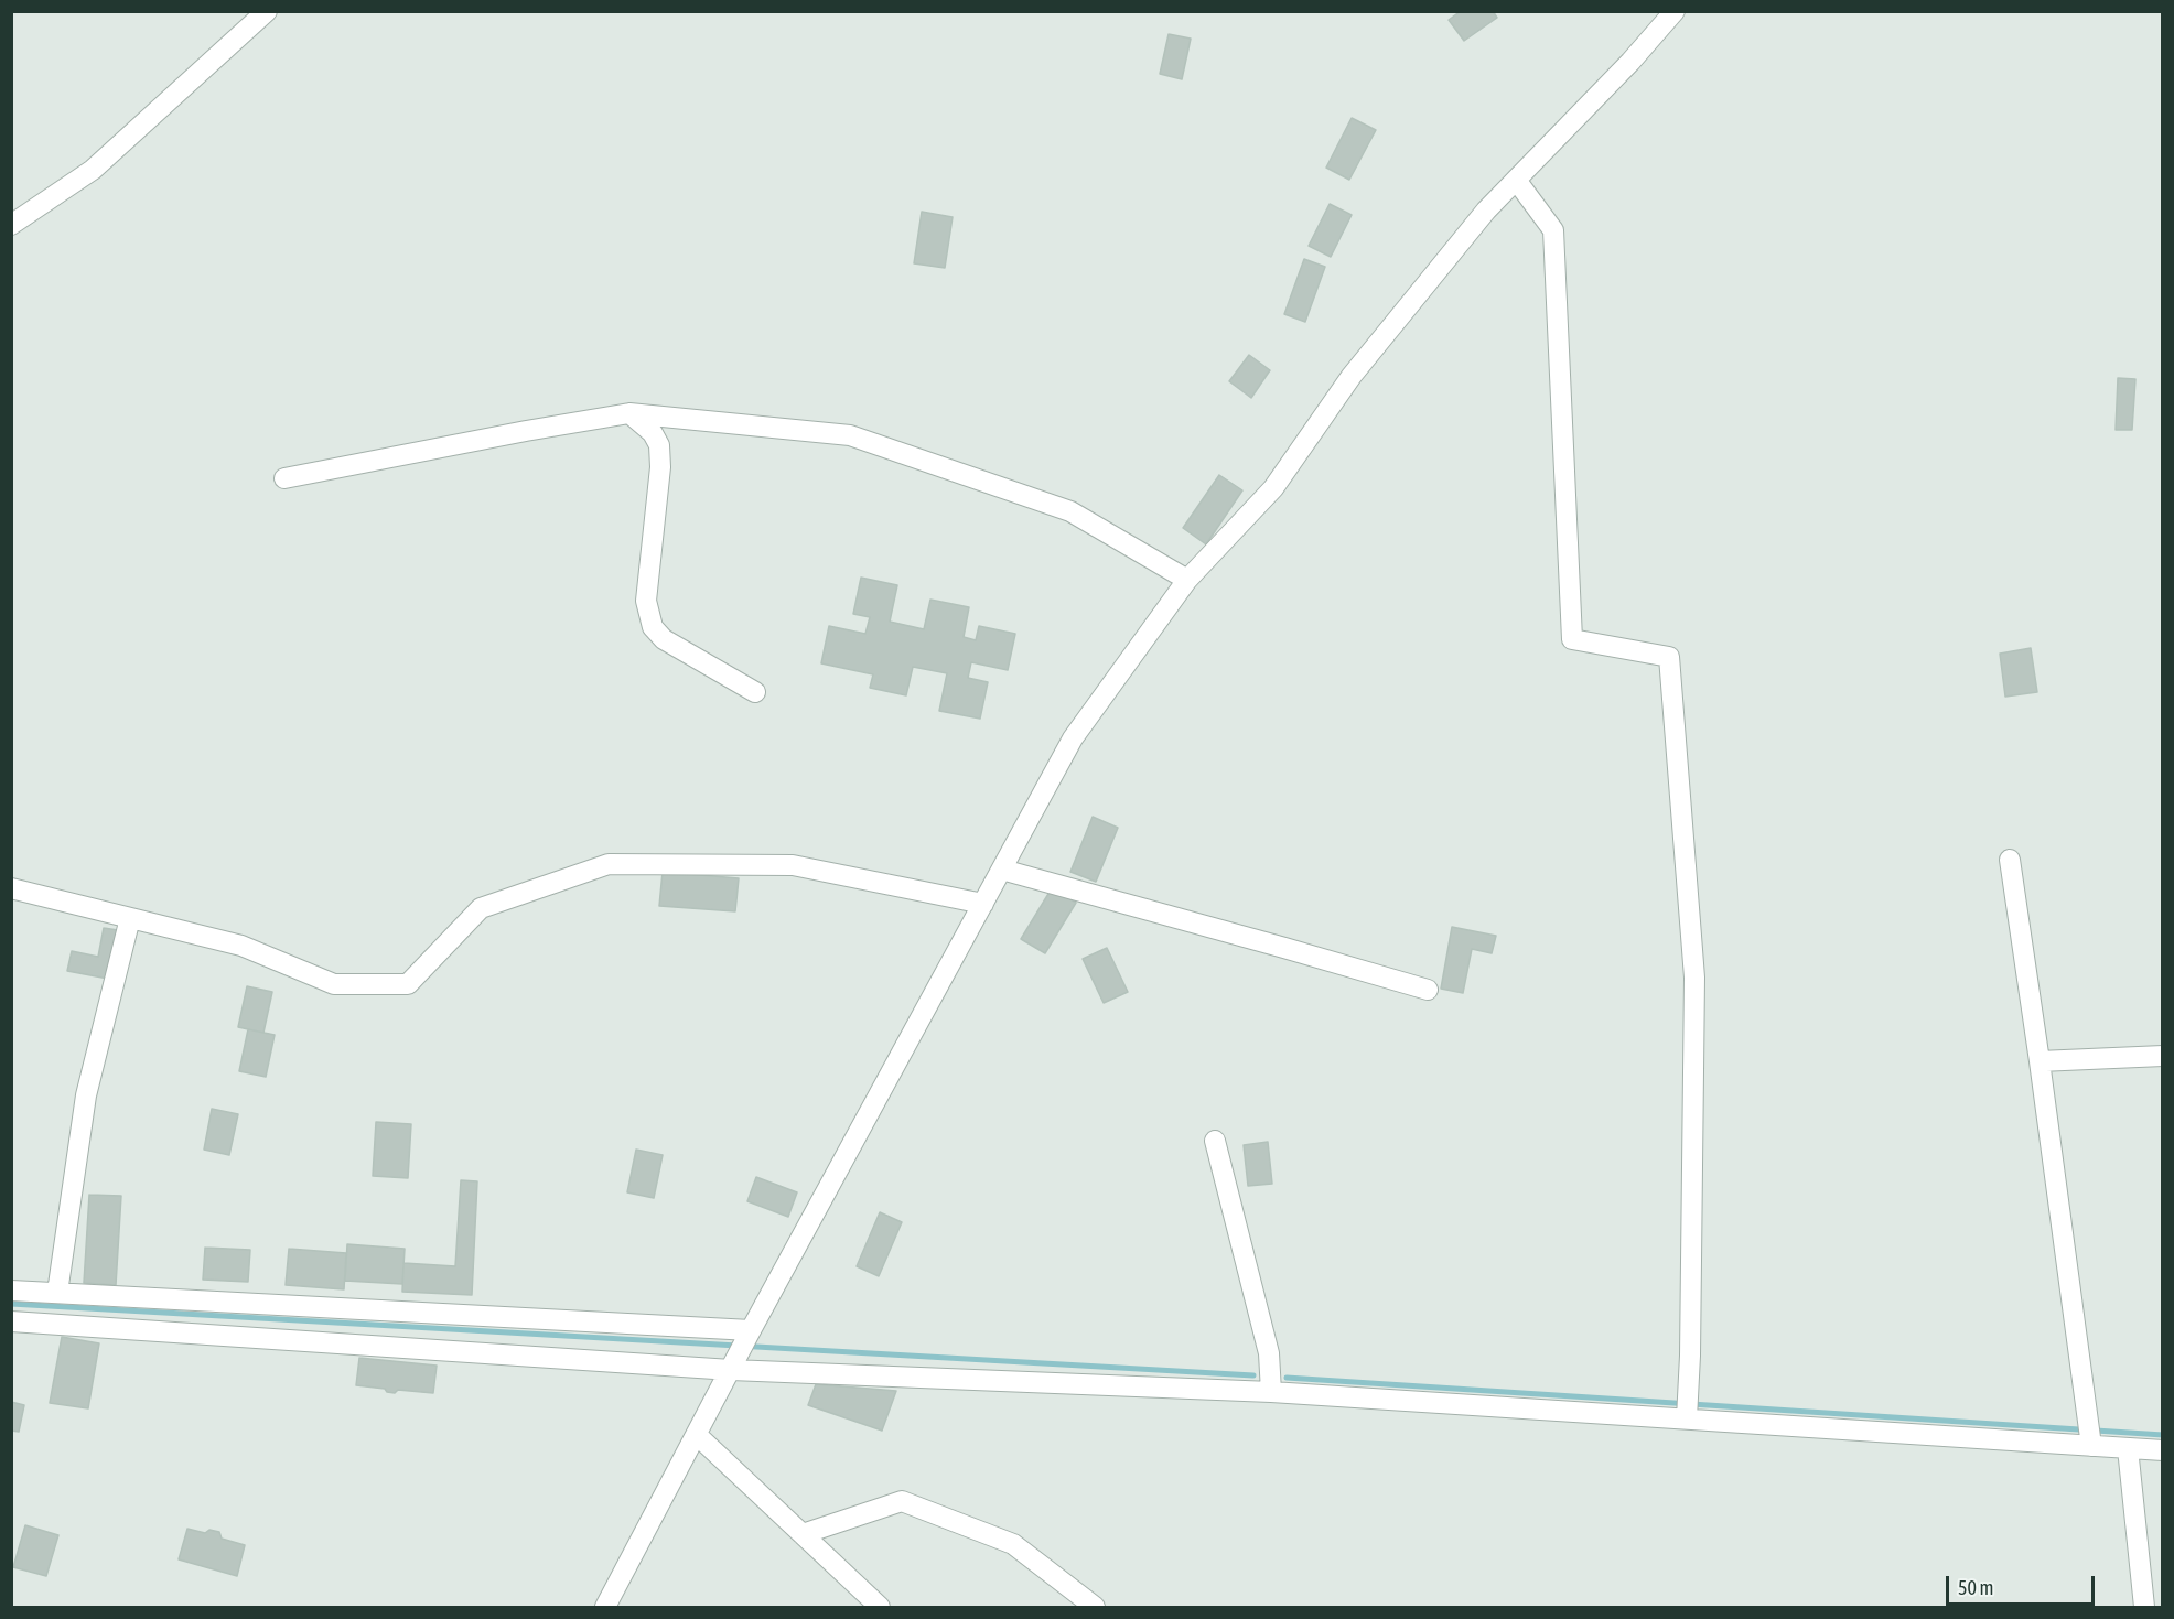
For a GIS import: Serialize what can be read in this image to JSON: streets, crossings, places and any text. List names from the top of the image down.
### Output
{
  "scale_bar": "50 m"
}
